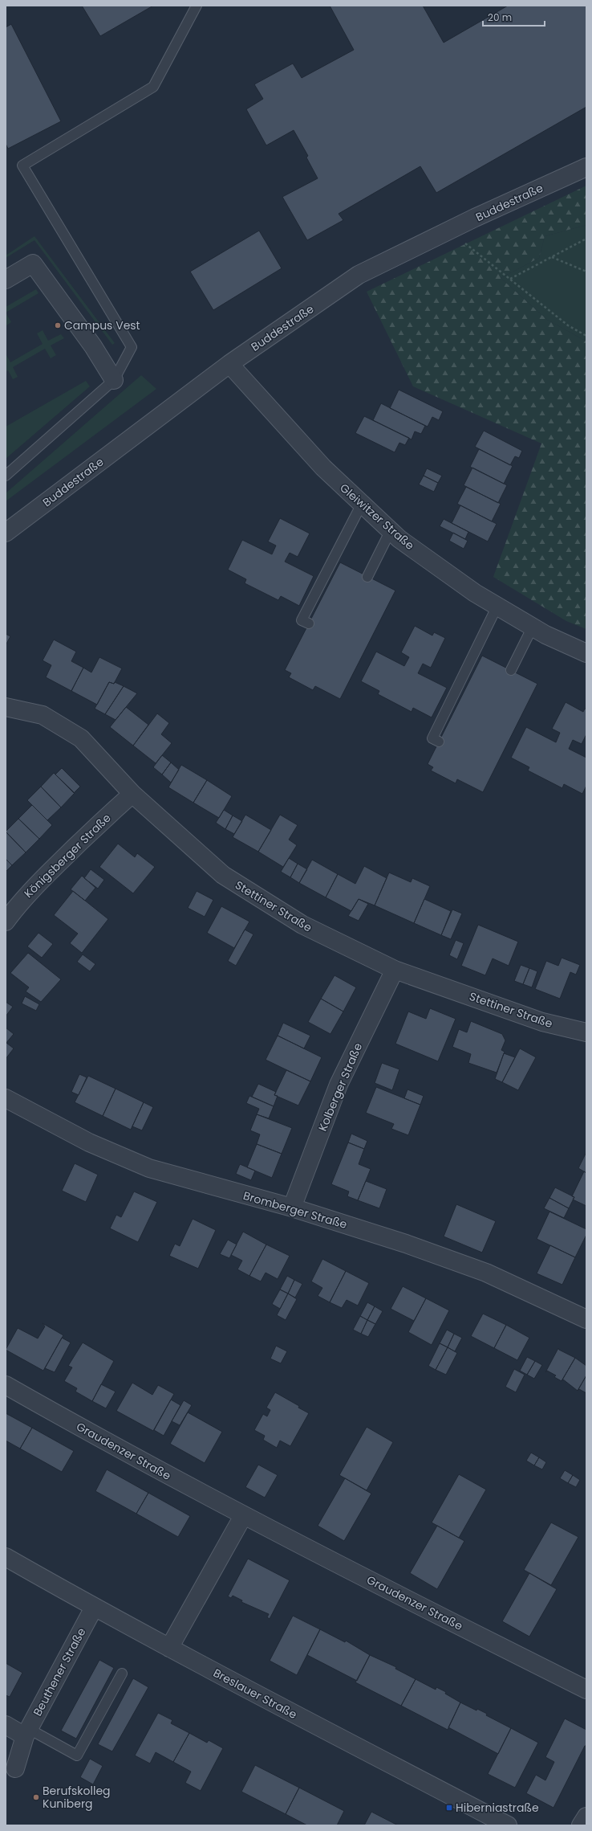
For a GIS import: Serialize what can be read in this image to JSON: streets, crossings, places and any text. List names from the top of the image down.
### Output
{
  "streets": {
    "street": [
      "Buddestraße",
      "Gleiwitzer Straße",
      "Königsberger Straße",
      "Stettiner Straße",
      "Kolberger Straße",
      "Bromberger Straße",
      "Graudenzer Straße",
      "Beuthener Straße",
      "Breslauer Straße"
    ]
  },
  "crossings": [
    ["Buddestraße", "Gleiwitzer Straße"],
    ["Königsberger Straße", "Stettiner Straße"],
    ["Stettiner Straße", "Kolberger Straße"],
    ["Kolberger Straße", "Bromberger Straße"],
    ["Beuthener Straße", "Breslauer Straße"]
  ],
  "places": {
    "other": ["Campus Vest", "Berufskolleg Kuniberg"],
    "transit": ["Hiberniastraße"]
  },
  "scale_bar": "20 m"
}
